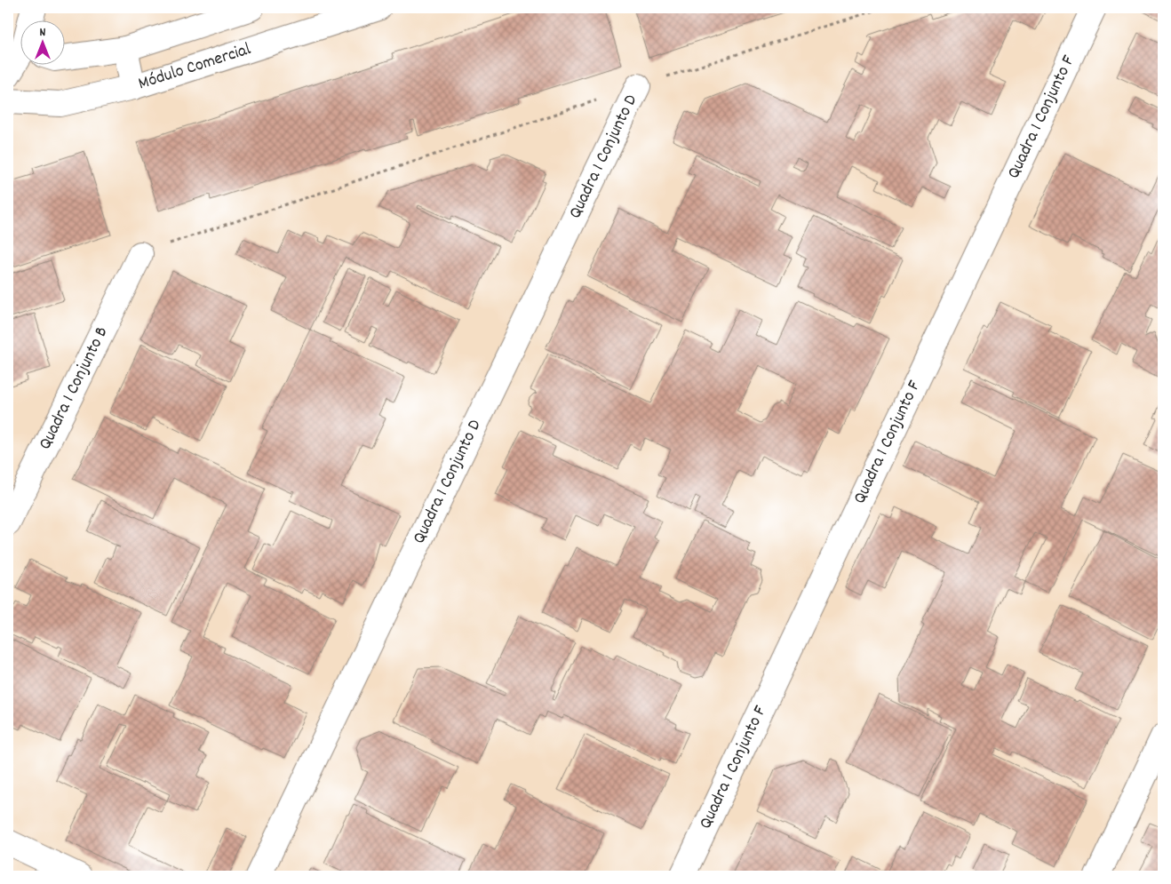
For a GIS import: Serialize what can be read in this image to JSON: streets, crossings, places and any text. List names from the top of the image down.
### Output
{
  "streets": {
    "street": [
      "Módulo Comercial",
      "Quadra 1 Conjunto F",
      "Quadra 1 Conjunto D",
      "Quadra 1 Conjunto B"
    ]
  },
  "north": "top"
}
